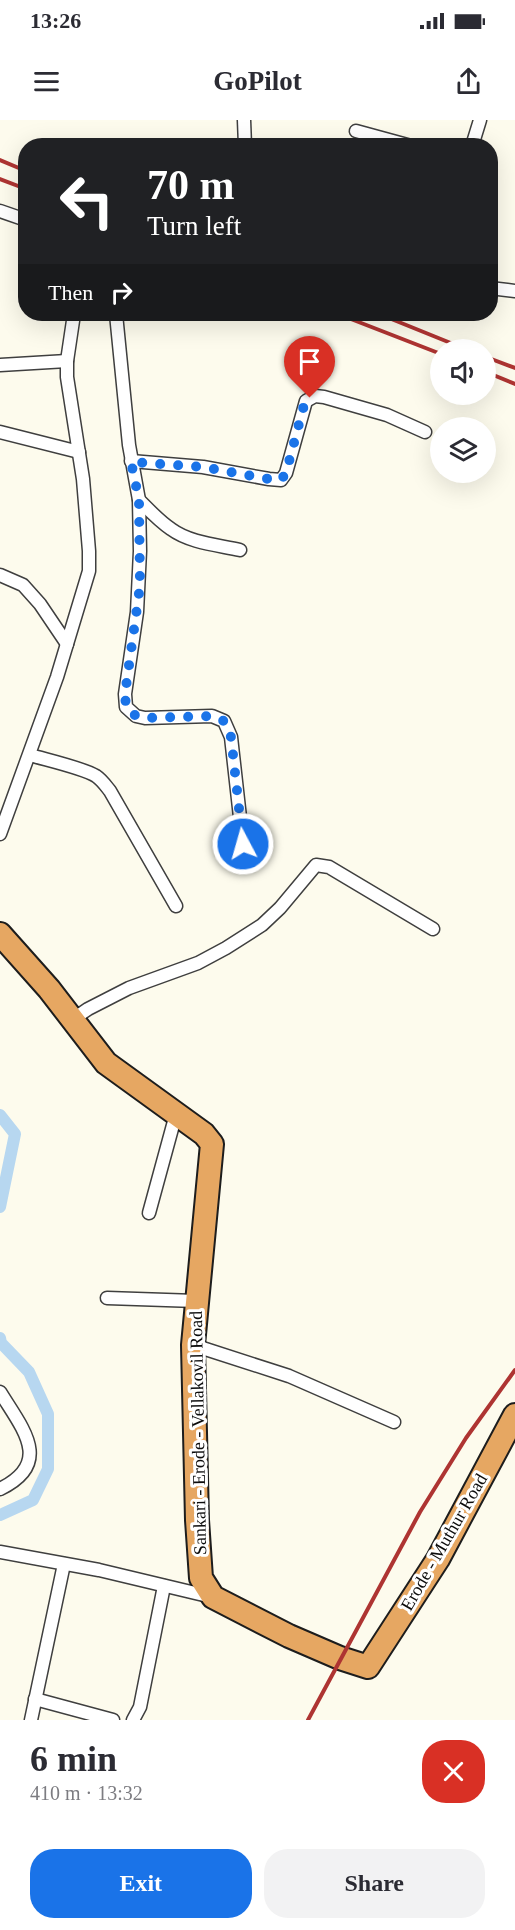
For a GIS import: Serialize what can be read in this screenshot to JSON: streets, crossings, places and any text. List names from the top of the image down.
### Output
{
  "streets": {
    "highway": ["Sankari - Erode - Vellakovil Road", "Erode - Muthur Road"]
  },
  "crossings": [
    ["Sankari - Erode - Vellakovil Road", "Erode - Muthur Road"]
  ],
  "page": {
    "status": "13:26",
    "header": "GoPilot",
    "turn": ["70 m", "Turn left"],
    "then": "Then",
    "heading": ["6 min", "410 m · 13:32"],
    "buttons": ["Exit", "Share"]
  }
}
